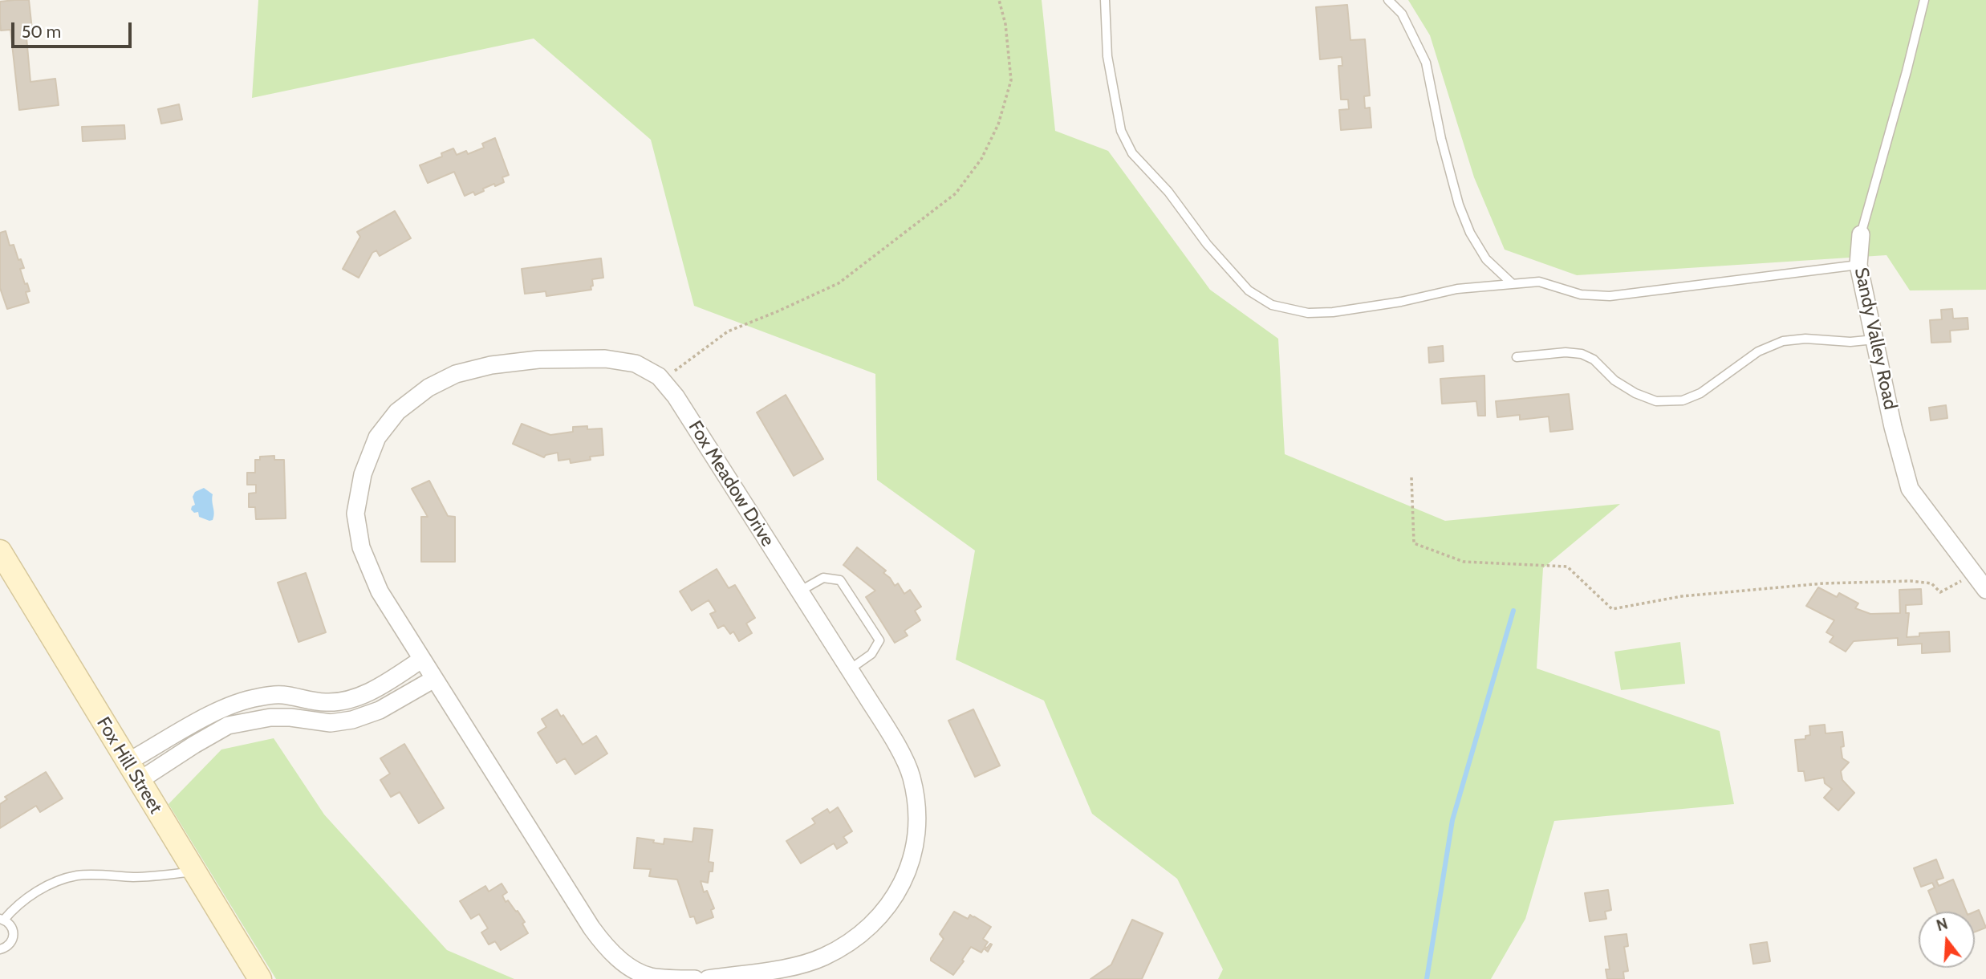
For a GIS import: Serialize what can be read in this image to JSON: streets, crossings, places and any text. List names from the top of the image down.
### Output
{
  "streets": {
    "street": ["Sandy Valley Road", "Fox Meadow Drive", "Fox Hill Street"]
  },
  "scale_bar": "50 m",
  "north": "top"
}
